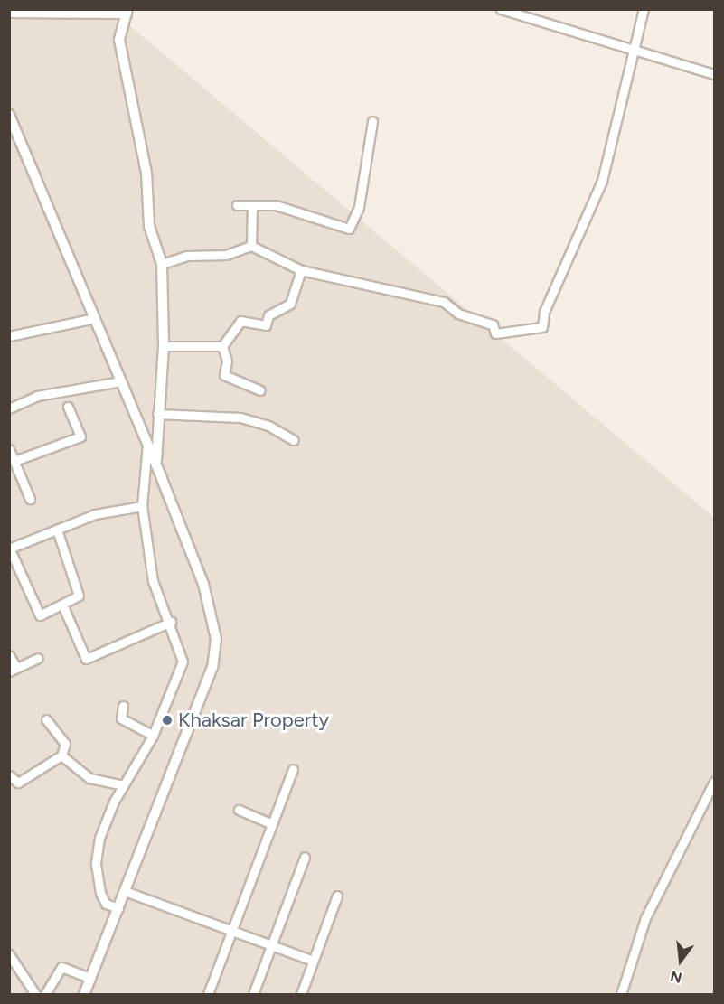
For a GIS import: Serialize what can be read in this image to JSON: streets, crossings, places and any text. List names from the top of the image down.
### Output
{
  "places": ["Khaksar Property"],
  "north": "bottom"
}
